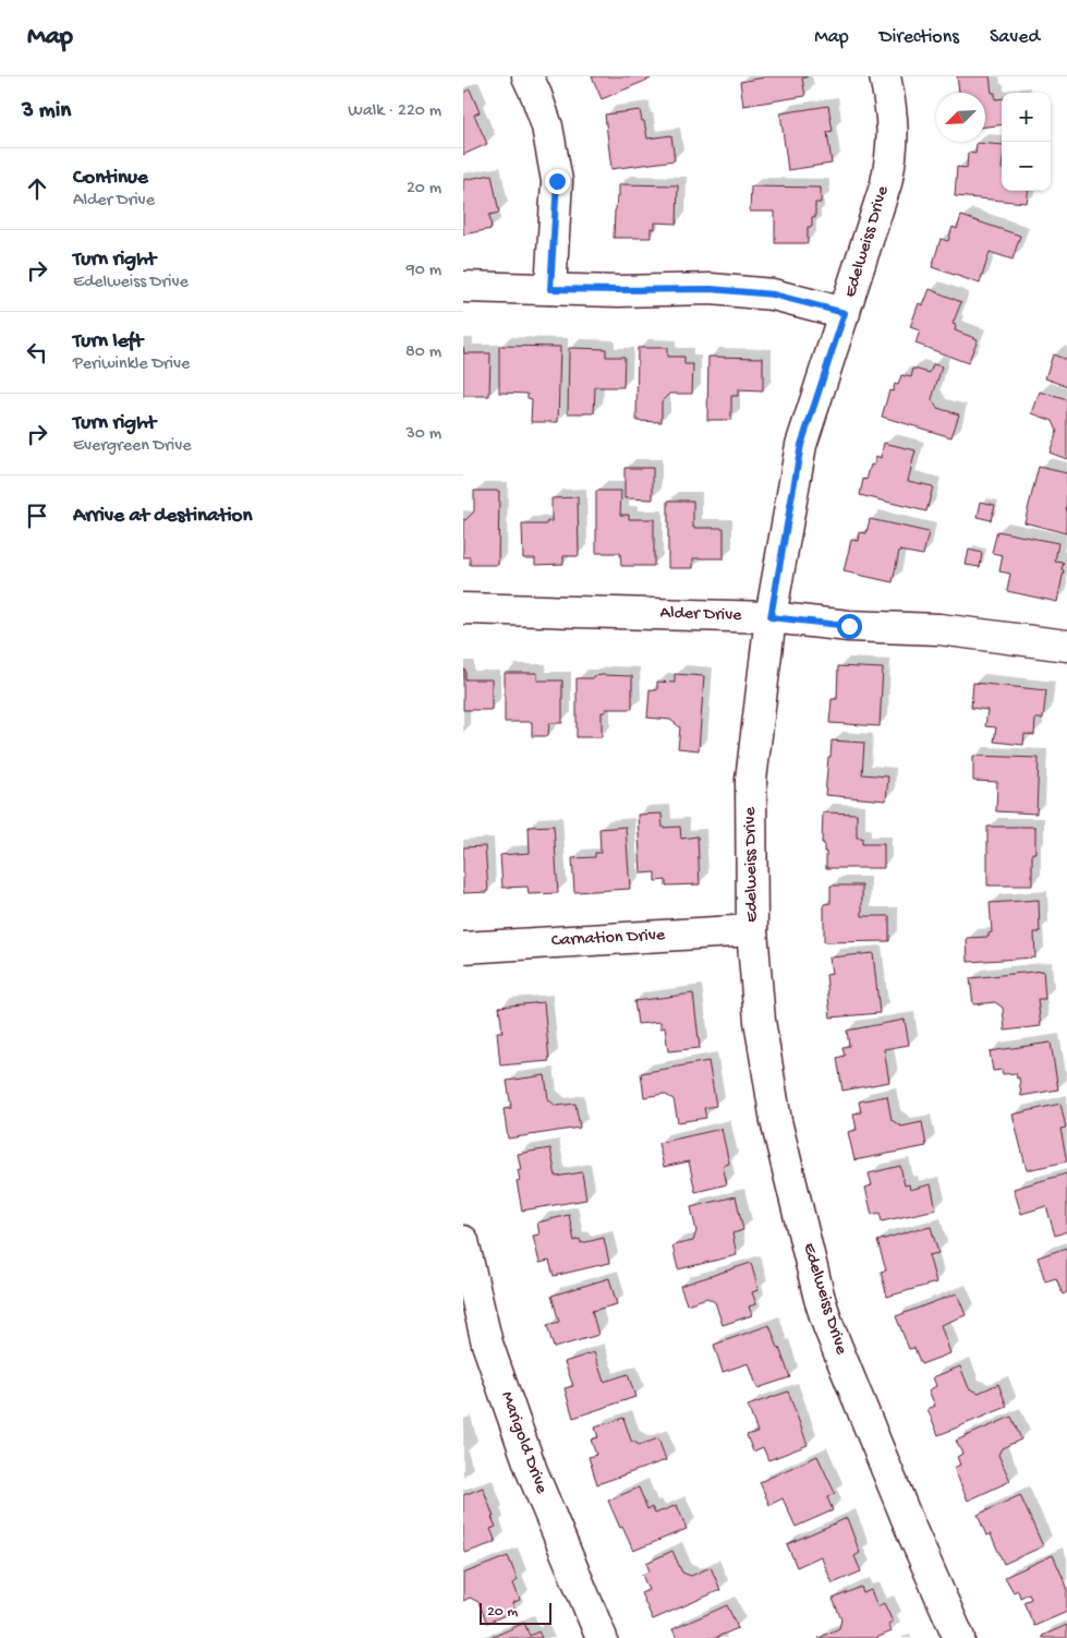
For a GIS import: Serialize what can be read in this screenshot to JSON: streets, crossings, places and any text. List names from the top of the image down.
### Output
{
  "streets": {
    "street": [
      "Edelweiss Drive",
      "Alder Drive",
      "Carnation Drive",
      "Marigold Drive"
    ]
  },
  "crossings": [
    ["Edelweiss Drive", "Alder Drive"],
    ["Edelweiss Drive", "Carnation Drive"]
  ],
  "scale_bar": "20 m",
  "north": "bottom left",
  "page": {
    "header": "Map",
    "nav": ["Map", "Directions", "Saved"],
    "heading": ["3 min", "Walk · 220 m"],
    "map_buttons": ["+", "−"],
    "list": [
      ["Continue", "Alder Drive", "20 m"],
      ["Turn right", "Edelweiss Drive", "90 m"],
      ["Turn left", "Periwinkle Drive", "80 m"],
      ["Turn right", "Evergreen Drive", "30 m"],
      "Arrive at destination"
    ],
    "scale": "20 m"
  }
}
